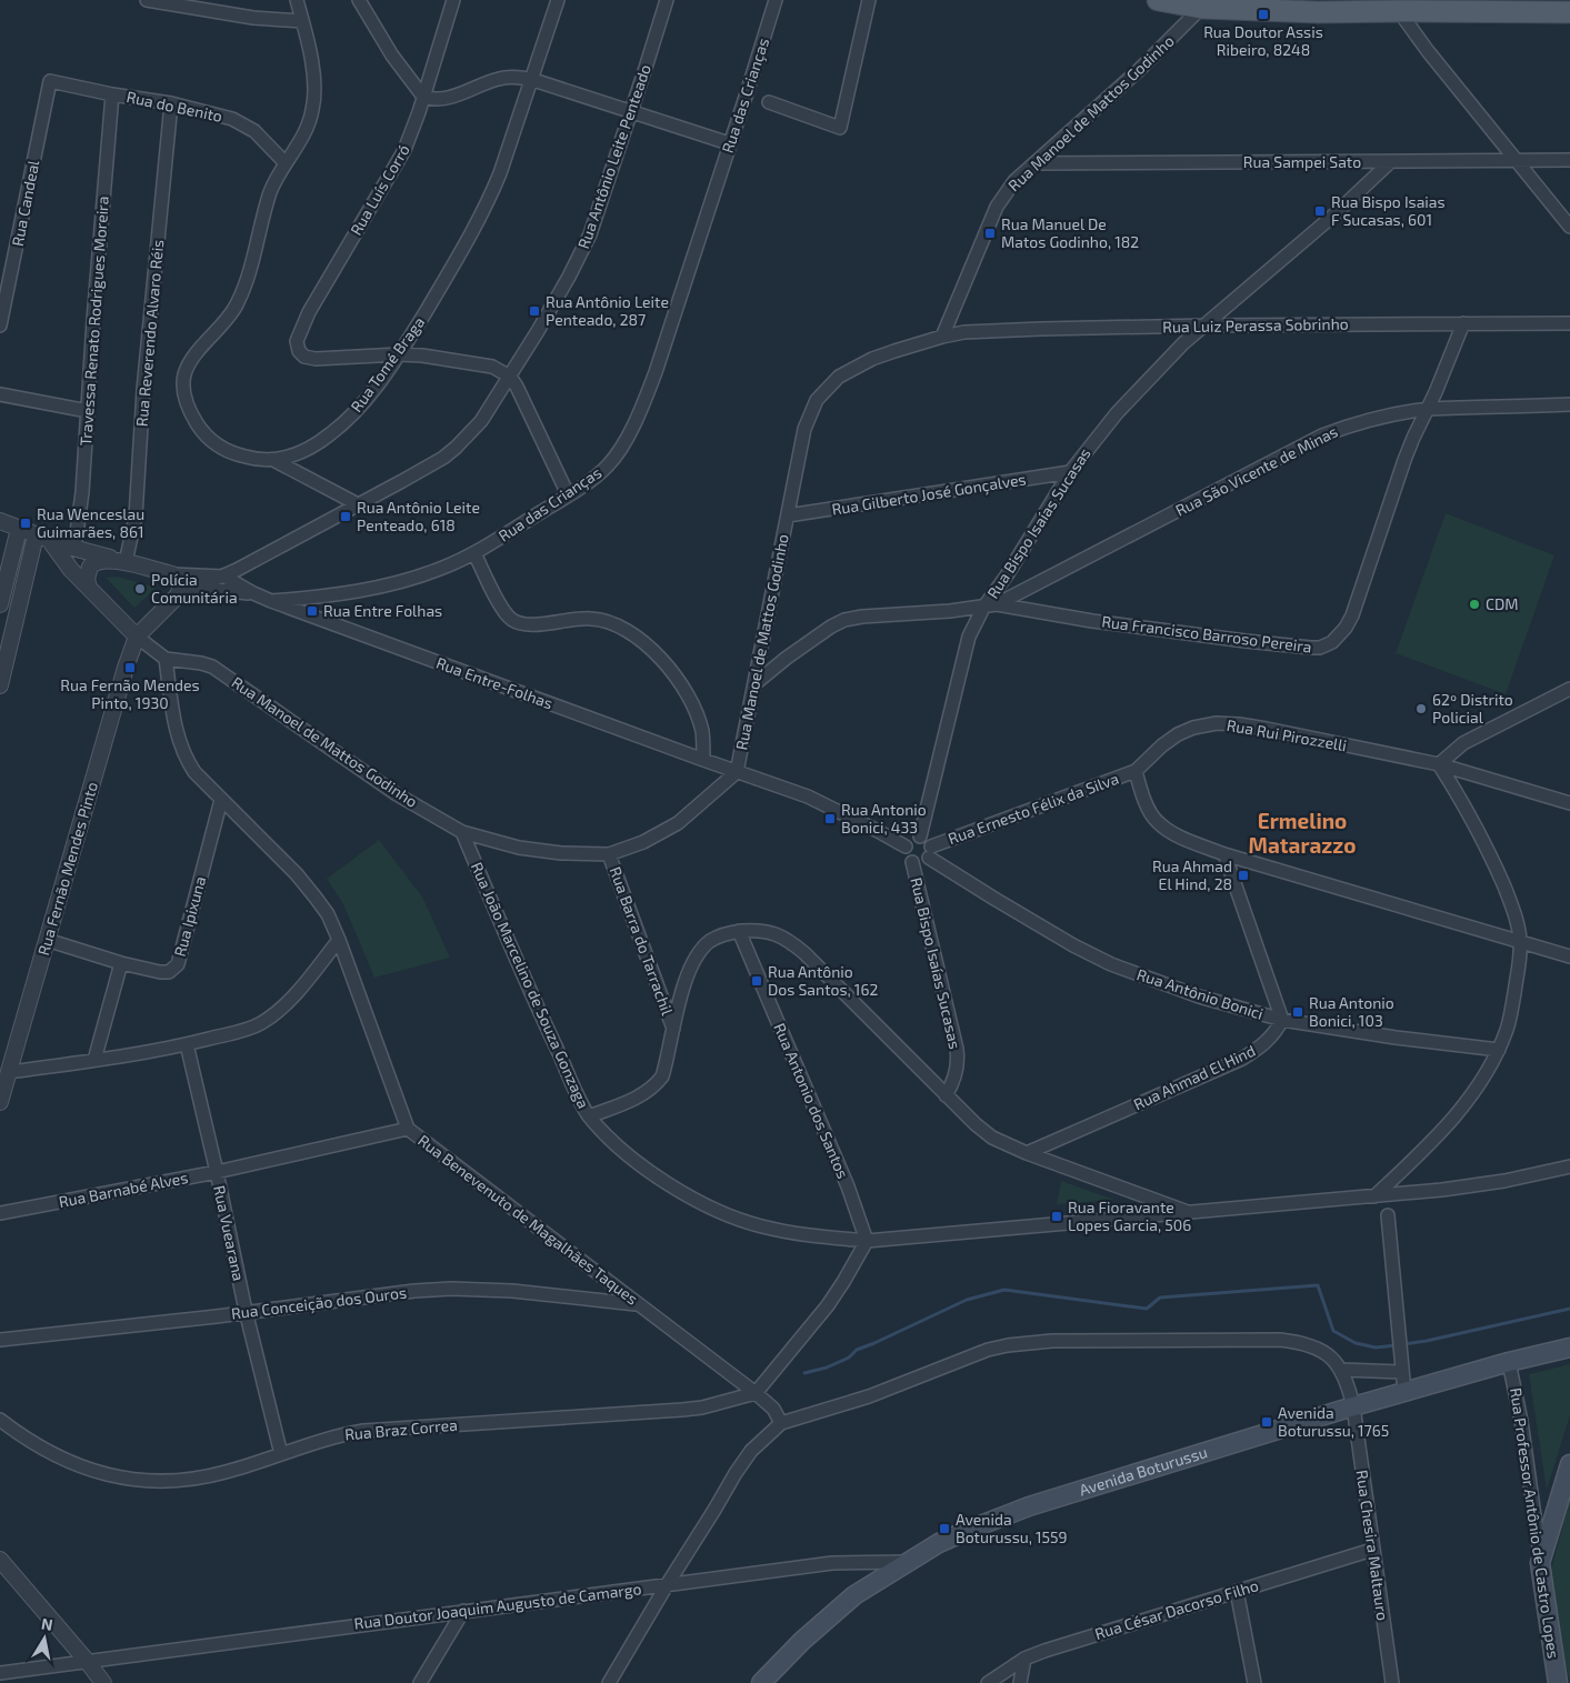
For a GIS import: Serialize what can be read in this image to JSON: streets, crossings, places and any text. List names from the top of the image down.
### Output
{
  "streets": {
    "main road": ["Avenida Boturussu", "Rua Professor Antônio de Castro Lopes"],
    "street": [
      "Rua das Crianças",
      "Rua do Benito",
      "Rua Manoel de Mattos Godinho",
      "Rua Antônio Leite Penteado",
      "Rua Sampei Sato",
      "Rua Luís Corró",
      "Rua Candeal",
      "Travessa Renato Rodrigues Moreira",
      "Rua Luiz Perassa Sobrinho",
      "Rua Reverendo Alvaro Réis",
      "Rua Tomé Braga",
      "Rua São Vicente de Minas",
      "Rua Gilberto José Gonçalves",
      "Rua Bispo Isaías Sucasas",
      "Rua Francisco Barroso Pereira",
      "Rua Entre-Folhas",
      "Rua Rui Pirozzelli",
      "Rua Ernesto Félix da Silva",
      "Rua Fernão Mendes Pinto",
      "Rua Ipixuna",
      "Rua Barra do Tarrachil",
      "Rua João Marcelino de Souza Gonzaga",
      "Rua Antônio Bonici",
      "Rua Ahmad El Hind",
      "Rua Antonio dos Santos",
      "Rua Barnabé Alves",
      "Rua Benevenuto de Magalhães Taques",
      "Rua Vuearana",
      "Rua Conceição dos Ouros",
      "Rua Braz Correa",
      "Rua Chesira Maltauro",
      "Rua Doutor Joaquim Augusto de Camargo",
      "Rua César Dacorso Filho"
    ]
  },
  "crossings": [
    ["Rua das Crianças", "Rua Entre-Folhas"],
    ["Rua do Benito", "Rua Candeal"],
    ["Rua do Benito", "Travessa Renato Rodrigues Moreira"],
    ["Rua do Benito", "Rua Reverendo Alvaro Réis"],
    ["Rua do Benito", "Rua Tomé Braga"],
    ["Rua Manoel de Mattos Godinho", "Rua Sampei Sato"],
    ["Rua Manoel de Mattos Godinho", "Rua Luiz Perassa Sobrinho"],
    ["Rua Manoel de Mattos Godinho", "Rua Gilberto José Gonçalves"],
    ["Rua Manoel de Mattos Godinho", "Rua Francisco Barroso Pereira"],
    ["Rua Manoel de Mattos Godinho", "Rua Entre-Folhas"],
    ["Rua Manoel de Mattos Godinho", "Rua Barra do Tarrachil"],
    ["Rua Manoel de Mattos Godinho", "Rua João Marcelino de Souza Gonzaga"],
    ["Rua Manoel de Mattos Godinho", "Rua Benevenuto de Magalhães Taques"],
    ["Rua Antônio Leite Penteado", "Rua Entre-Folhas"],
    ["Rua Sampei Sato", "Rua Bispo Isaías Sucasas"],
    ["Rua Luís Corró", "Rua Tomé Braga"],
    ["Rua Luiz Perassa Sobrinho", "Rua Bispo Isaías Sucasas"],
    ["Rua Luiz Perassa Sobrinho", "Rua Francisco Barroso Pereira"],
    ["Rua São Vicente de Minas", "Rua Francisco Barroso Pereira"],
    ["Rua Gilberto José Gonçalves", "Rua Bispo Isaías Sucasas"],
    ["Rua Bispo Isaías Sucasas", "Rua Francisco Barroso Pereira"],
    ["Rua Bispo Isaías Sucasas", "Rua Ernesto Félix da Silva"],
    ["Rua Bispo Isaías Sucasas", "Rua Antônio Bonici"],
    ["Rua Rui Pirozzelli", "Rua Ernesto Félix da Silva"],
    ["Rua Ernesto Félix da Silva", "Rua Antônio Bonici"],
    ["Rua Fernão Mendes Pinto", "Rua Ipixuna"],
    ["Rua Ipixuna", "Rua Benevenuto de Magalhães Taques"],
    ["Rua João Marcelino de Souza Gonzaga", "Rua Antonio dos Santos"],
    ["Rua Antônio Bonici", "Rua Ahmad El Hind"],
    ["Rua Barnabé Alves", "Rua Benevenuto de Magalhães Taques"],
    ["Rua Barnabé Alves", "Rua Vuearana"],
    ["Rua Benevenuto de Magalhães Taques", "Rua Conceição dos Ouros"],
    ["Rua Benevenuto de Magalhães Taques", "Rua Braz Correa"],
    ["Rua Vuearana", "Rua Conceição dos Ouros"],
    ["Rua Vuearana", "Rua Braz Correa"],
    ["Avenida Boturussu", "Rua Professor Antônio de Castro Lopes"],
    ["Avenida Boturussu", "Rua Chesira Maltauro"],
    ["Avenida Boturussu", "Rua Doutor Joaquim Augusto de Camargo"],
    ["Rua Chesira Maltauro", "Rua César Dacorso Filho"]
  ],
  "districts": ["Ermelino Matarazzo"],
  "places": {
    "transit": [
      "Rua Doutor Assis Ribeiro, 8248",
      "Rua Bispo Isaias F Sucasas, 601",
      "Rua Manuel De Matos Godinho, 182",
      "Rua Antônio Leite Penteado, 287",
      "Rua Antônio Leite Penteado, 618",
      "Rua Wenceslau Guimarães, 861",
      "Rua Entre Folhas",
      "Rua Fernão Mendes Pinto, 1930",
      "Rua Antonio Bonici, 433",
      "Rua Ahmad El Hind, 28",
      "Rua Antônio Dos Santos, 162",
      "Rua Antonio Bonici, 103",
      "Rua Fioravante Lopes Garcia, 506",
      "Avenida Boturussu, 1765",
      "Avenida Boturussu, 1559"
    ],
    "other": ["Polícia Comunitária", "CDM", "62º Distrito Policial"]
  },
  "north": "top"
}
